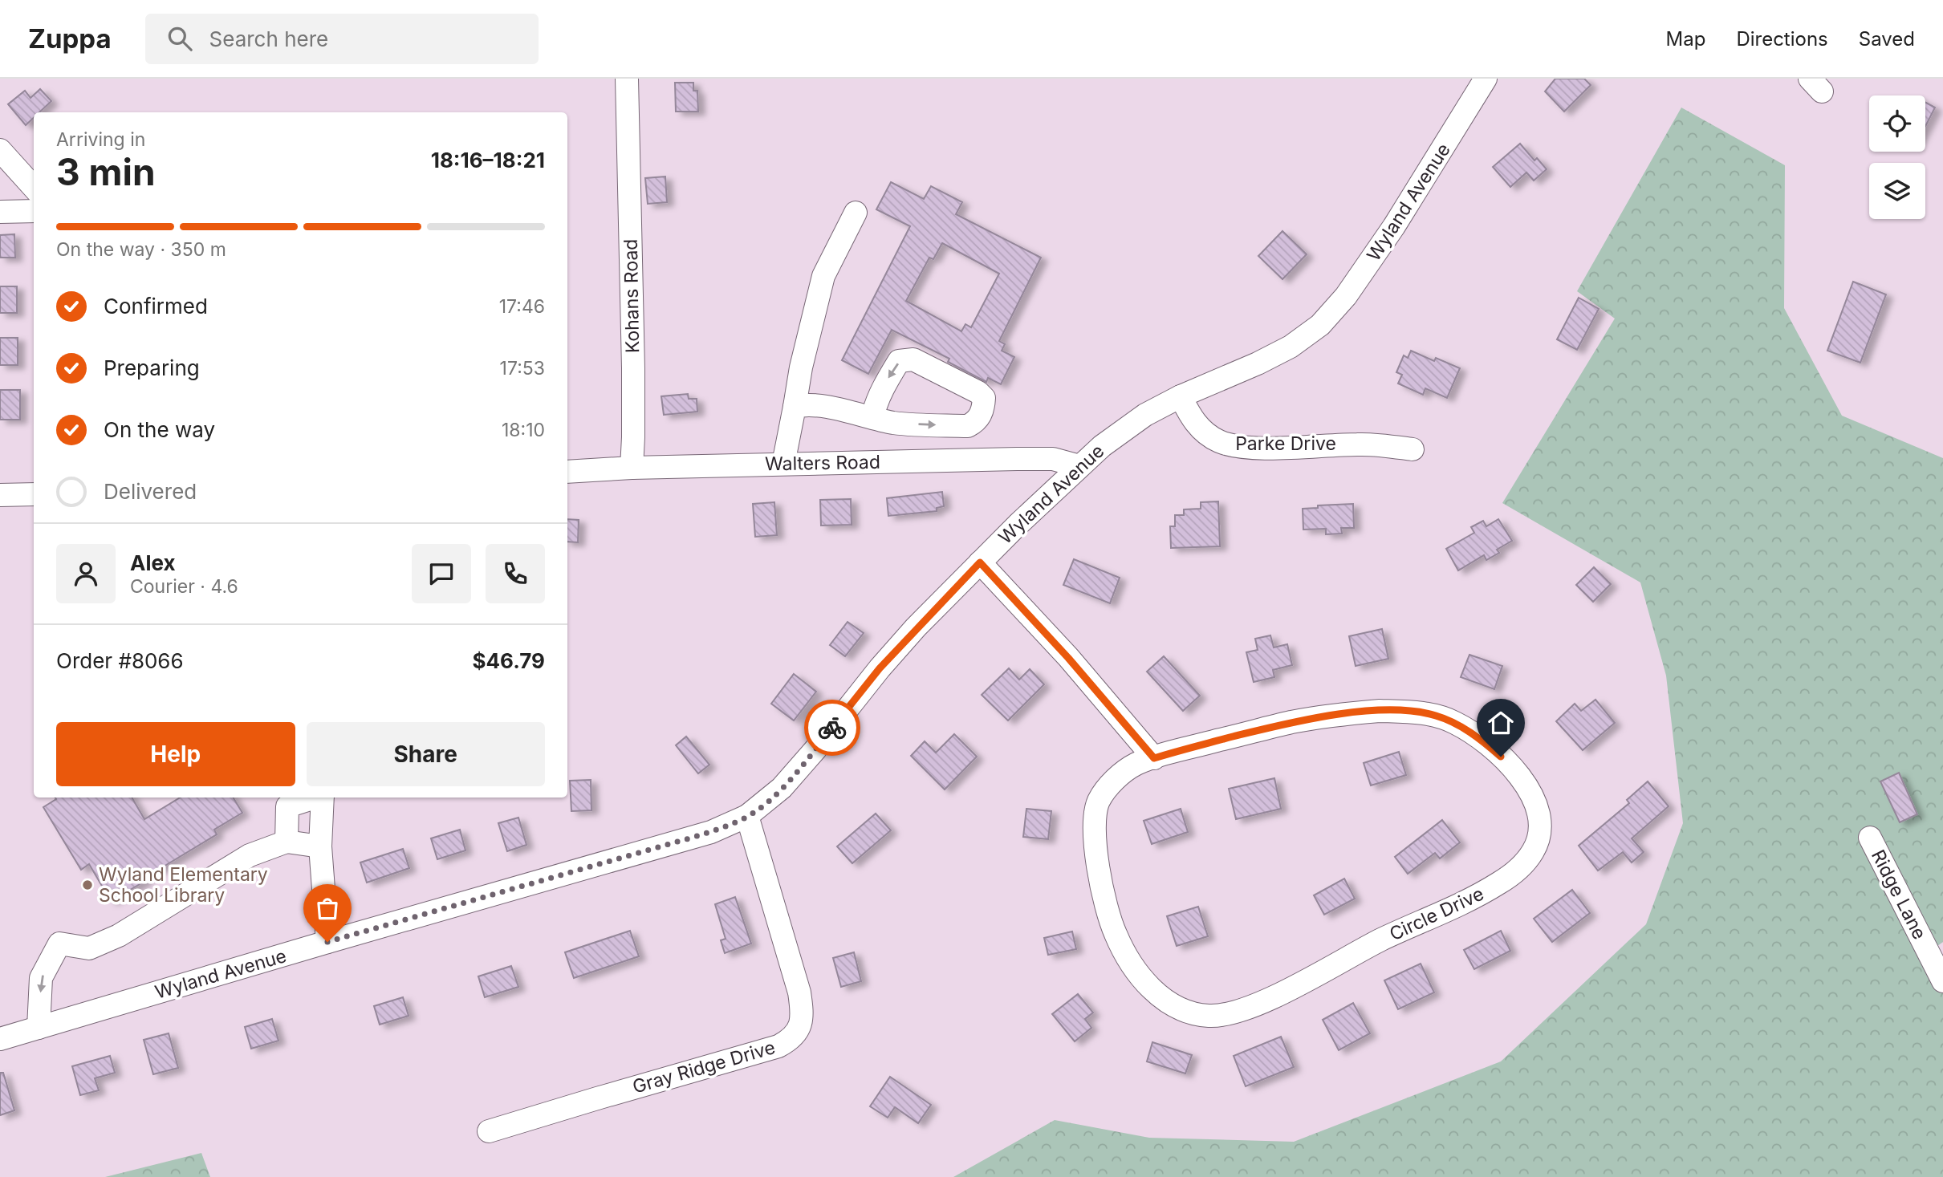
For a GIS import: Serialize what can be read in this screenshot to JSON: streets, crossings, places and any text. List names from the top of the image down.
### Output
{
  "streets": {
    "street": [
      "Wyland Avenue",
      "Kohans Road",
      "Parke Drive",
      "Walters Road",
      "Ridge Lane",
      "Circle Drive",
      "Gray Ridge Drive"
    ]
  },
  "crossings": [
    ["Wyland Avenue", "Parke Drive"],
    ["Wyland Avenue", "Walters Road"],
    ["Wyland Avenue", "Gray Ridge Drive"],
    ["Kohans Road", "Walters Road"]
  ],
  "places": ["Wyland Elementary School Library"],
  "page": {
    "header": "Zuppa",
    "search": "Search here",
    "nav": ["Map", "Directions", "Saved"],
    "heading": ["3 min", "Arriving in", "18:16–18:21"],
    "panel": [
      "Alex",
      "Courier · 4.6",
      "Order #8066",
      "$46.79"
    ],
    "bar": "On the way · 350 m",
    "list": [
      ["Confirmed", "17:46"],
      ["Preparing", "17:53"],
      ["On the way", "18:10"],
      "Delivered"
    ],
    "buttons": ["Help", "Share"]
  }
}
